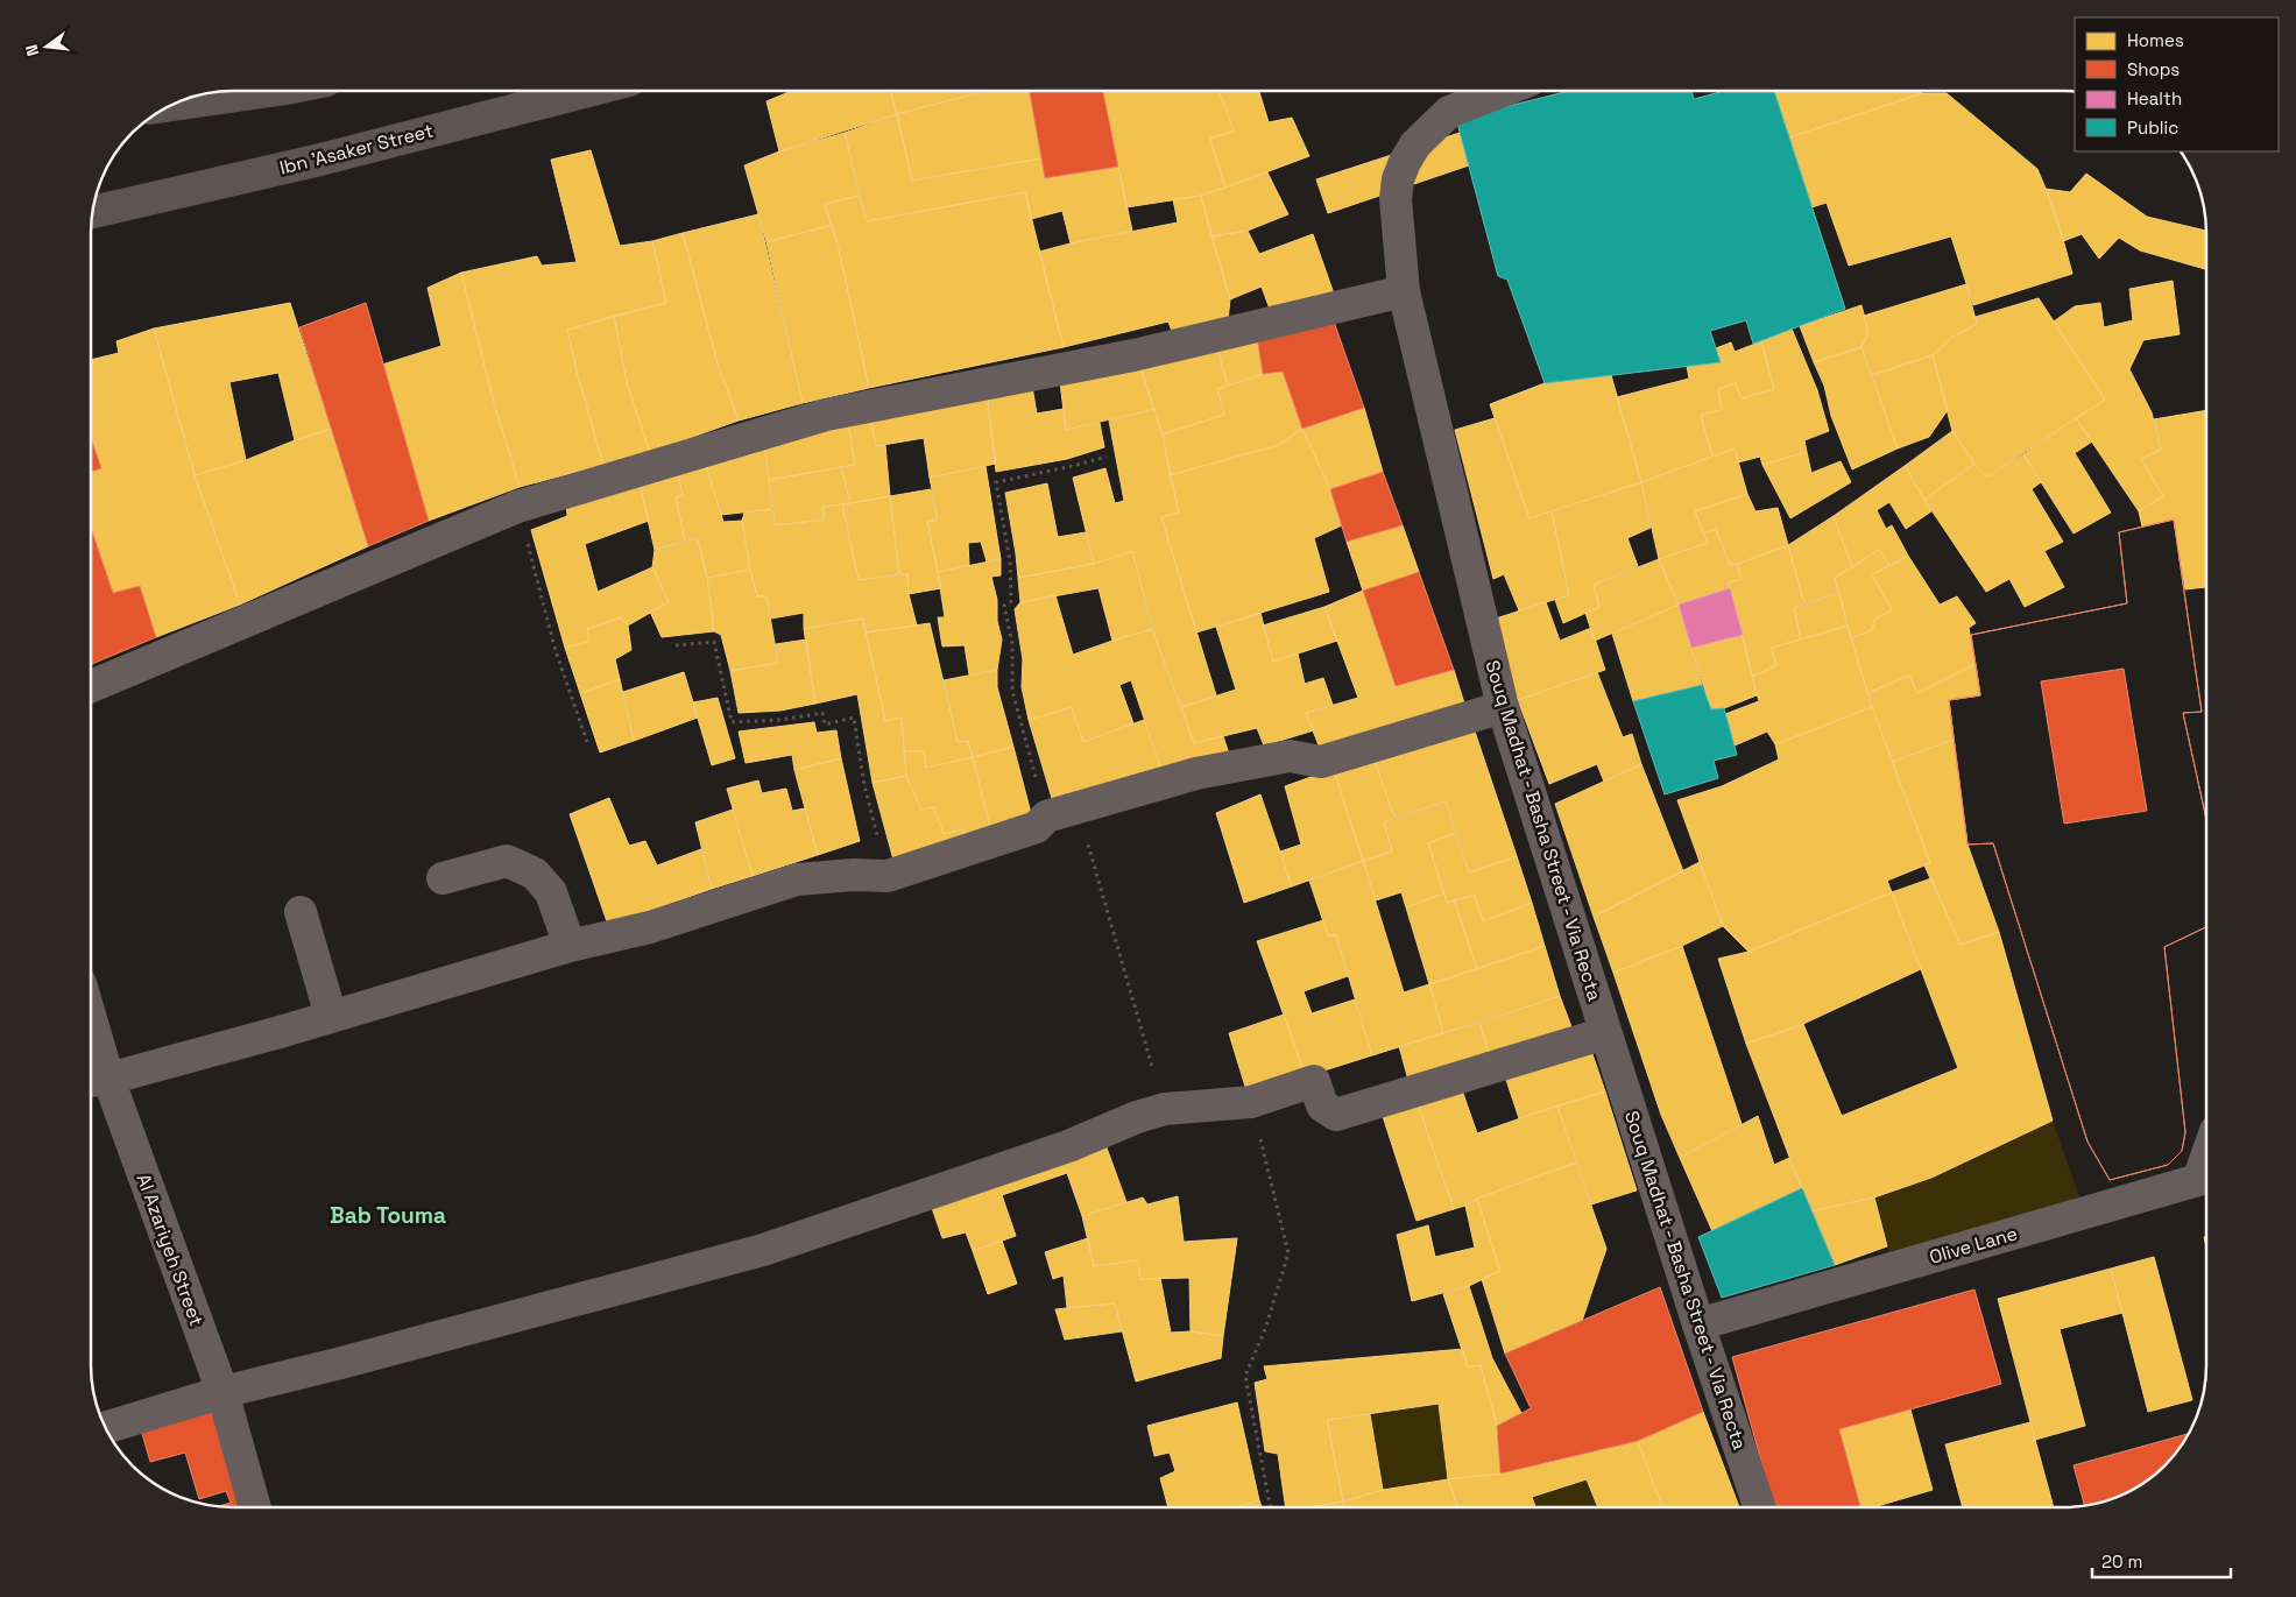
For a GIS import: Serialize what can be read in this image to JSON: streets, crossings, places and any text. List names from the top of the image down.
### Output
{
  "streets": {
    "main road": ["Ibn 'Asaker Street"],
    "street": ["Souq Madhat - Basha Street - Via Recta", "Olive Lane", "Al Azariyeh Street"]
  },
  "crossings": [
    ["Souq Madhat - Basha Street - Via Recta", "Olive Lane"]
  ],
  "districts": ["Bab Touma"],
  "legend": [
    "Homes",
    "Shops",
    "Health",
    "Public"
  ],
  "scale_bar": "20 m",
  "north": "left"
}
